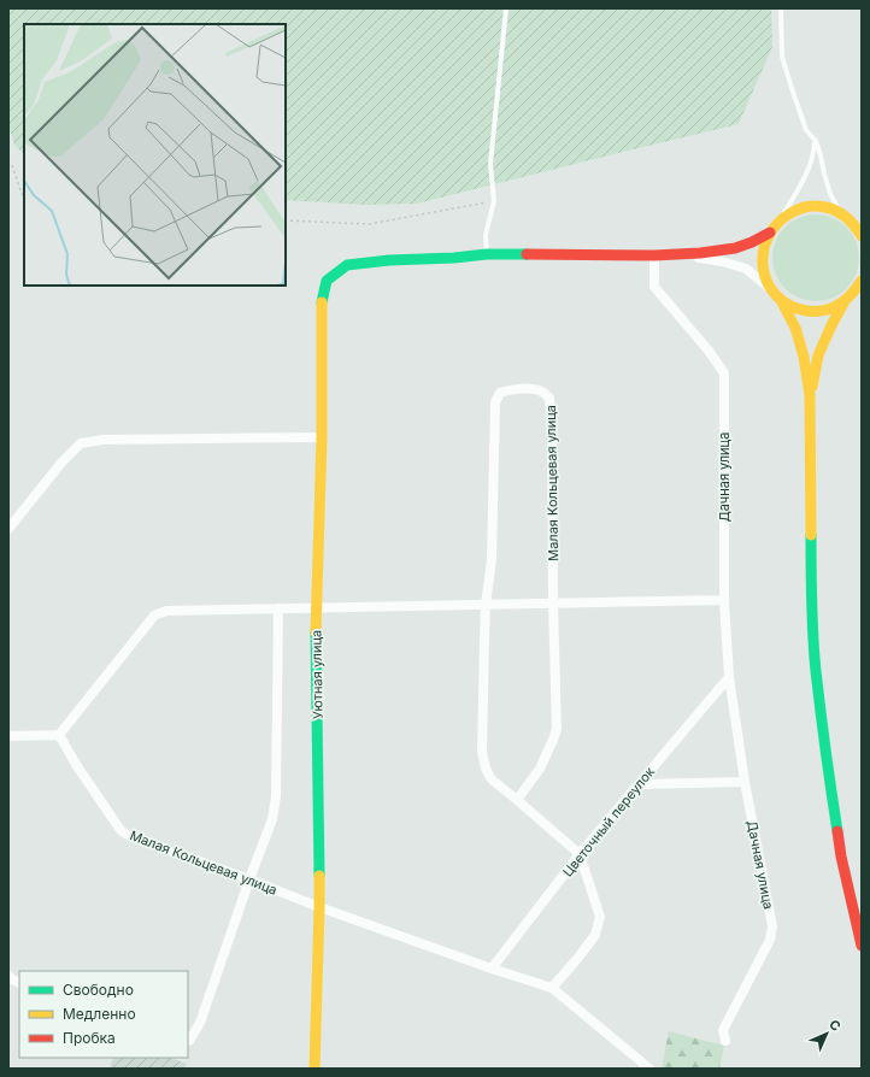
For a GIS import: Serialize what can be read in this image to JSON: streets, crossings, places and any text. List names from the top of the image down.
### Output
{
  "streets": {
    "street": [
      "Дачная улица",
      "Малая Кольцевая улица",
      "Уютная улица",
      "Цветочный переулок"
    ]
  },
  "crossings": [
    ["Дачная улица", "Цветочный переулок"],
    ["Малая Кольцевая улица", "Уютная улица"],
    ["Малая Кольцевая улица", "Цветочный переулок"]
  ],
  "legend": ["Свободно", "Медленно", "Пробка"],
  "north": "top right"
}
